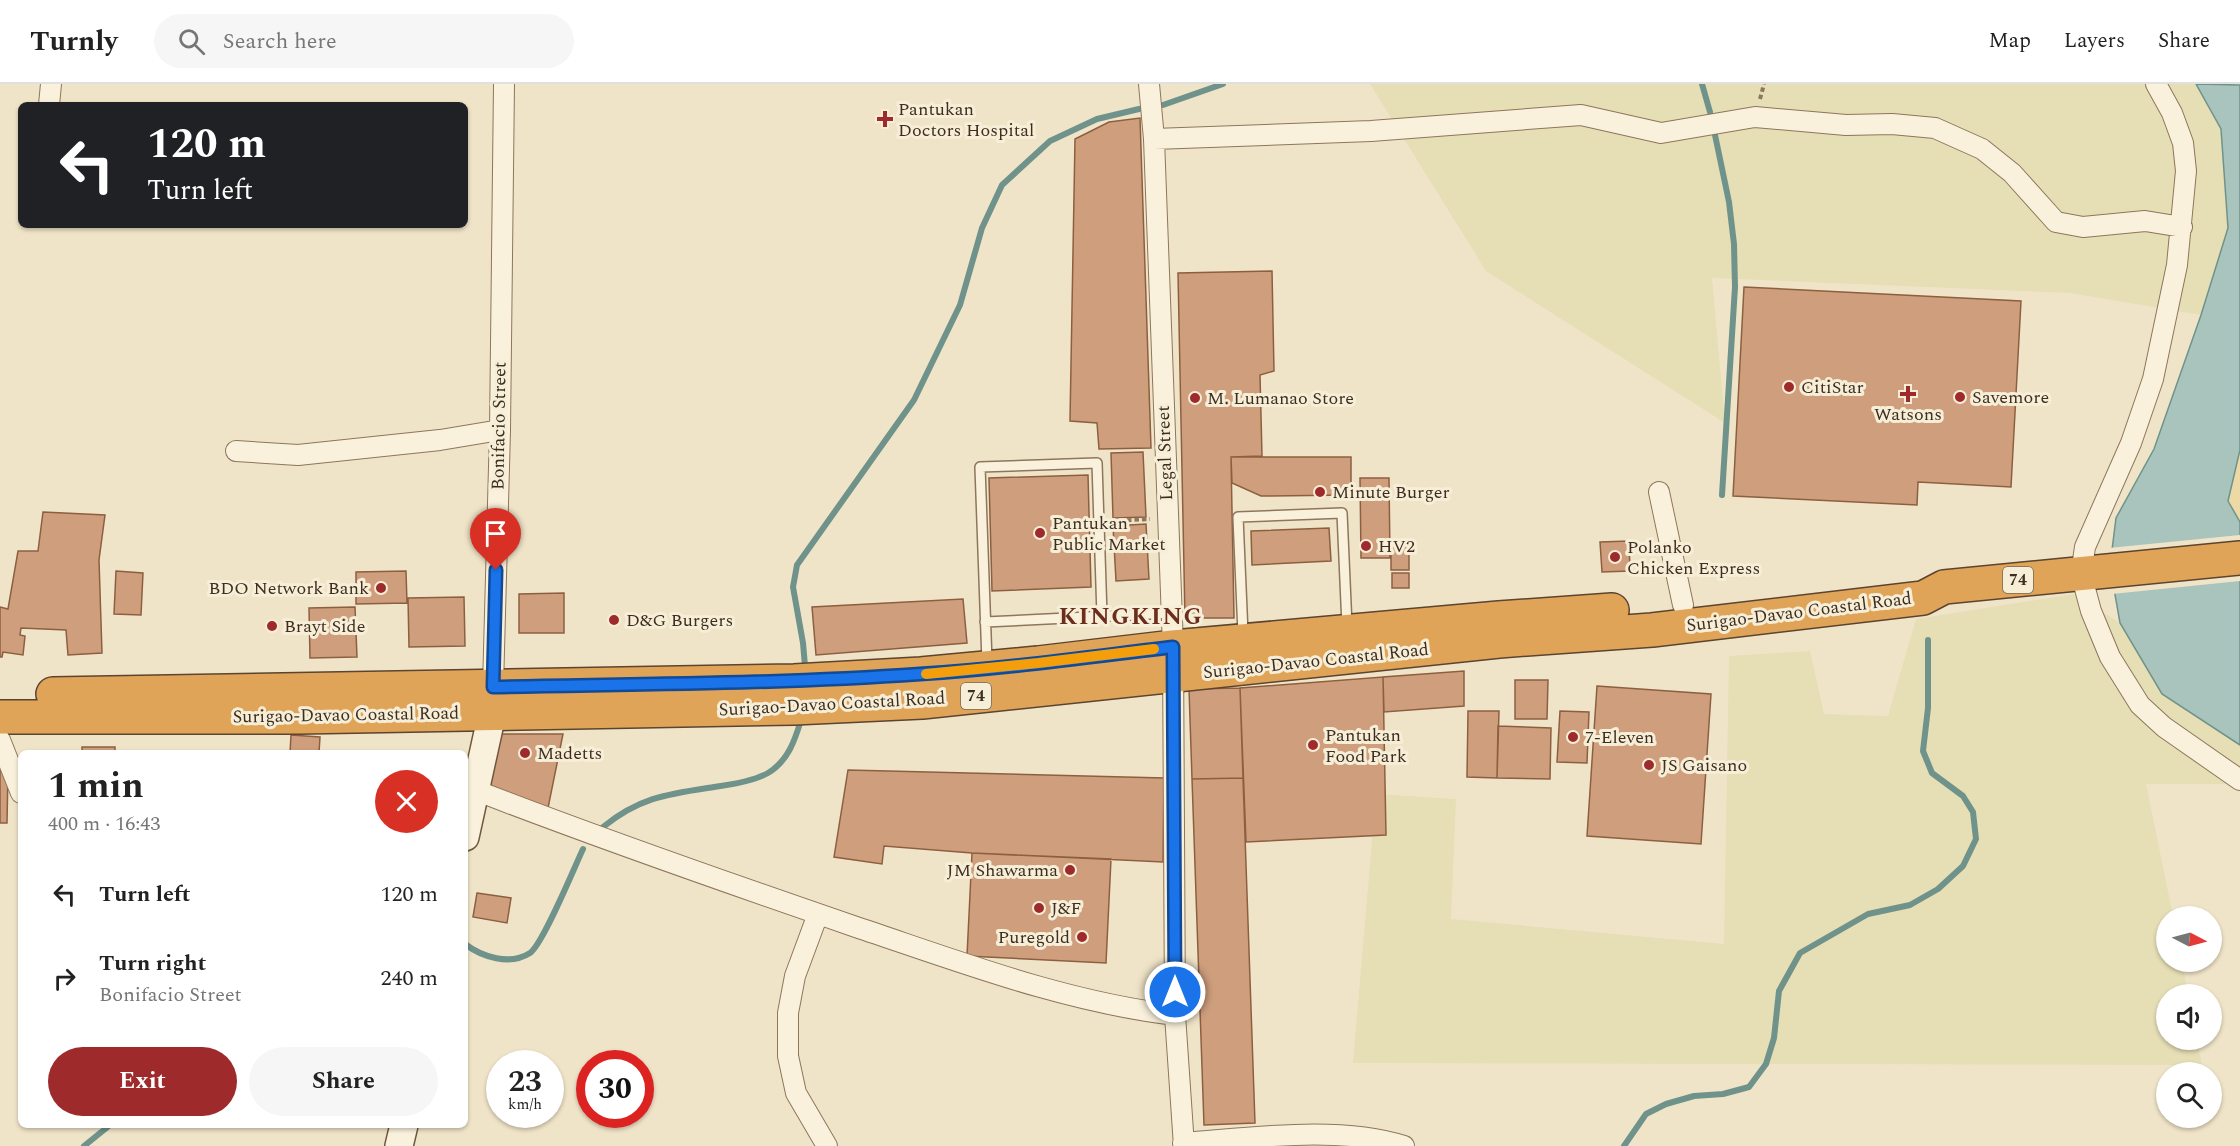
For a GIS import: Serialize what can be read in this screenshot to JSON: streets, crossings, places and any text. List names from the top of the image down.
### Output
{
  "streets": {
    "highway": ["74", "Surigao-Davao Coastal Road"],
    "street": ["Bonifacio Street", "Legal Street"]
  },
  "crossings": [
    ["Bonifacio Street", "Surigao-Davao Coastal Road"],
    ["Legal Street", "Surigao-Davao Coastal Road"]
  ],
  "districts": ["KINGKING"],
  "places": {
    "health": ["Pantukan Doctors Hospital", "Watsons"],
    "other": [
      "CitiStar",
      "Savemore",
      "M. Lumanao Store",
      "Minute Burger",
      "Pantukan Public Market",
      "HV2",
      "Polanko Chicken Express",
      "BDO Network Bank",
      "D&G Burgers",
      "Brayt Side",
      "7-Eleven",
      "Pantukan Food Park",
      "Madetts",
      "JS Gaisano",
      "JM Shawarma",
      "J&F",
      "Puregold"
    ]
  },
  "north": "right",
  "page": {
    "header": "Turnly",
    "search": "Search here",
    "nav": ["Map", "Layers", "Share"],
    "turn": ["120 m", "Turn left"],
    "heading": ["1 min", "400 m · 16:43"],
    "list": [
      {
        "name": "Turn left",
        "value": "120 m"
      },
      {
        "name": "Turn right",
        "note": "Bonifacio Street",
        "value": "240 m"
      }
    ],
    "buttons": ["Exit", "Share"],
    "speed": "23 km/h",
    "limit": "30"
  }
}
